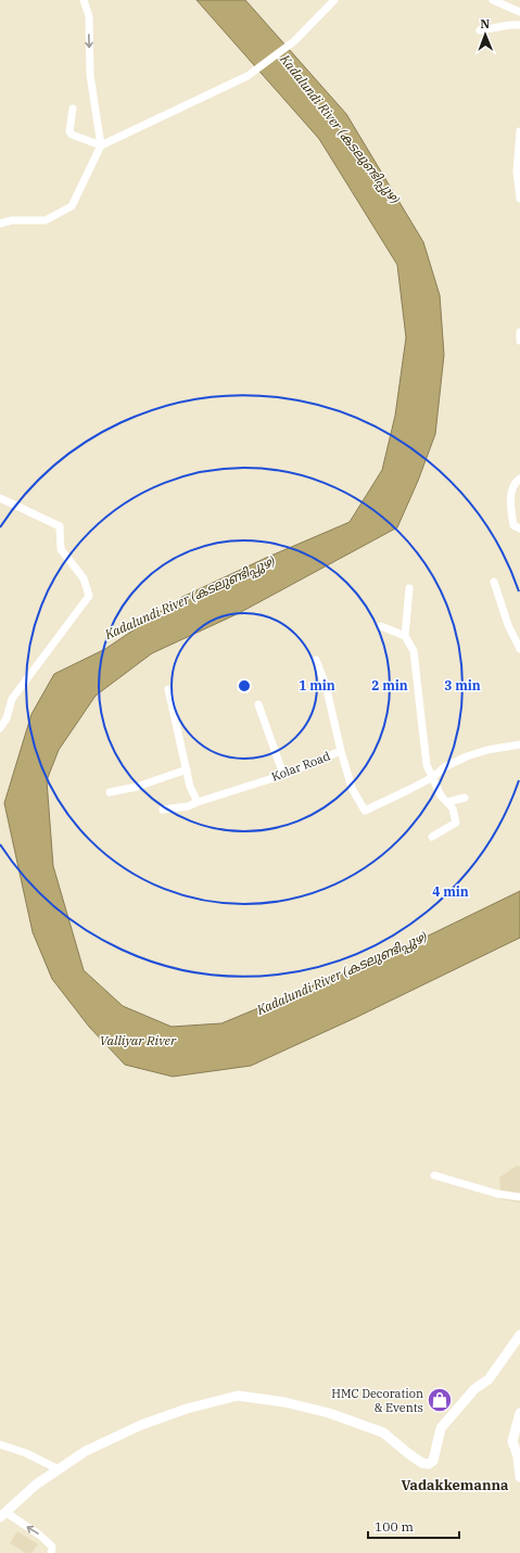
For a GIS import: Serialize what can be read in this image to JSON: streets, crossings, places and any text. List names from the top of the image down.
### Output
{
  "streets": {
    "street": ["Kolar Road"]
  },
  "districts": ["Vadakkemanna"],
  "water": ["Kadalundi River (കടലുണ്ടിപ്പുഴ)", "Valliyar River"],
  "places": {
    "shop": ["HMC Decoration & Events"]
  },
  "scale_bar": "100 m",
  "north": "top",
  "rings": [
    "1 min",
    "2 min",
    "3 min",
    "4 min"
  ]
}
